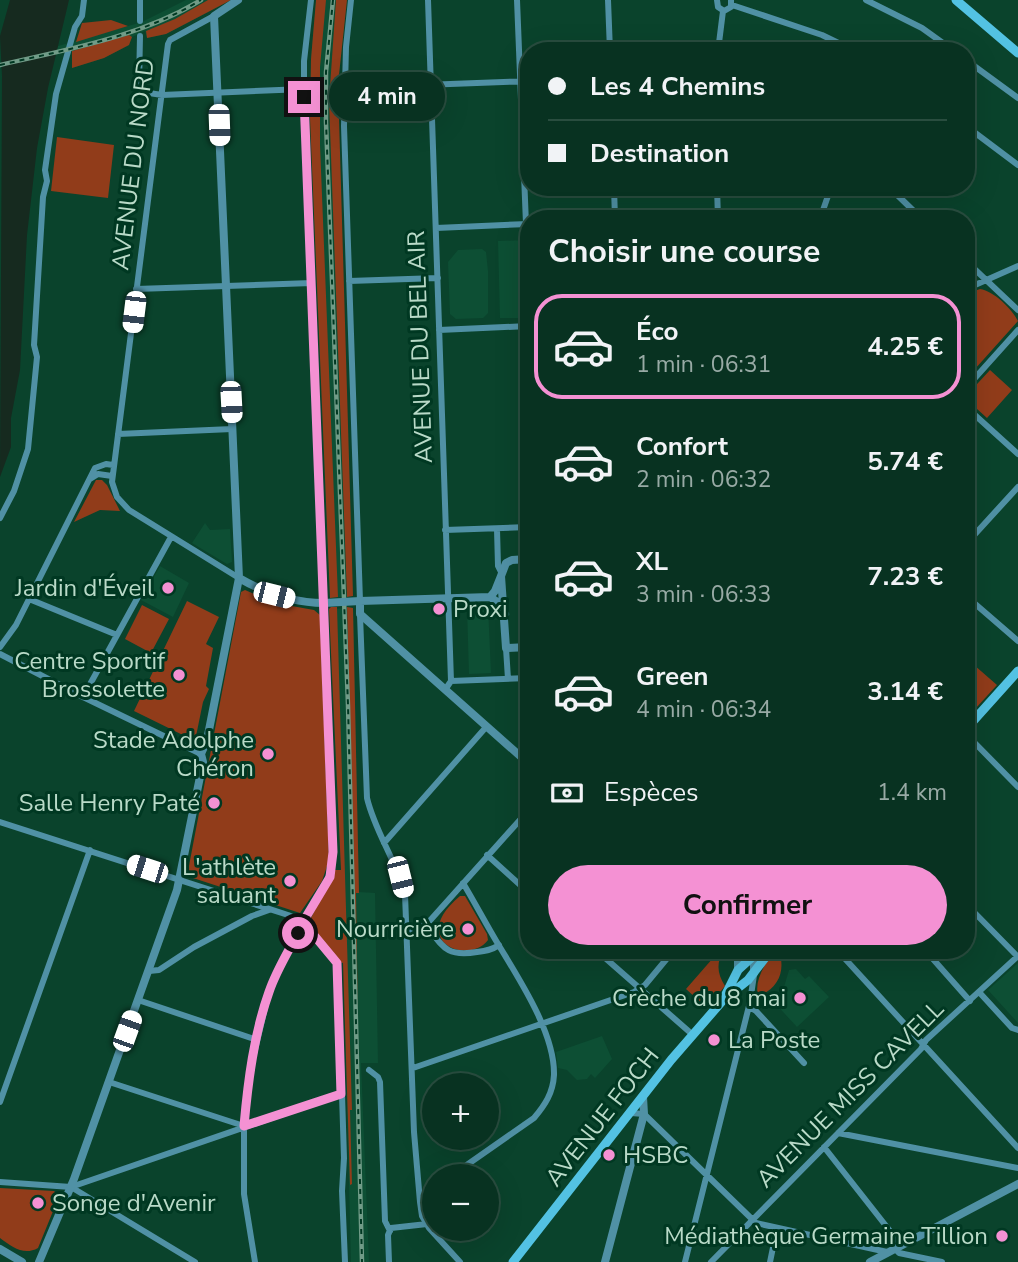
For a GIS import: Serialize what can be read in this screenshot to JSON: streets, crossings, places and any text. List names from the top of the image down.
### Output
{
  "streets": {
    "main road": ["AVENUE FOCH"],
    "street": ["AVENUE DU NORD", "AVENUE DU BEL AIR", "AVENUE MISS CAVELL"]
  },
  "places": [
    "Jardin d'Éveil",
    "Proxi",
    "Centre Sportif Brossolette",
    "Stade Adolphe Chéron",
    "Salle Henry Paté",
    "L'athlète saluant",
    "Nourricière",
    "Crèche du 8 mai",
    "La Poste",
    "HSBC",
    "Songe d'Avenir",
    "Médiathèque Germaine Tillion"
  ],
  "page": {
    "banner": ["Les 4 Chemins", "Destination"],
    "bubble": "4 min",
    "heading": "Choisir une course",
    "list": [
      {
        "name": "Éco",
        "note": "1 min · 06:31",
        "value": "4.25 €"
      },
      {
        "name": "Confort",
        "note": "2 min · 06:32",
        "value": "5.74 €"
      },
      {
        "name": "XL",
        "note": "3 min · 06:33",
        "value": "7.23 €"
      },
      {
        "name": "Green",
        "note": "4 min · 06:34",
        "value": "3.14 €"
      }
    ],
    "pay": ["Espèces", "1.4 km"],
    "buttons": "Confirmer",
    "map_buttons": ["+", "−"]
  }
}
